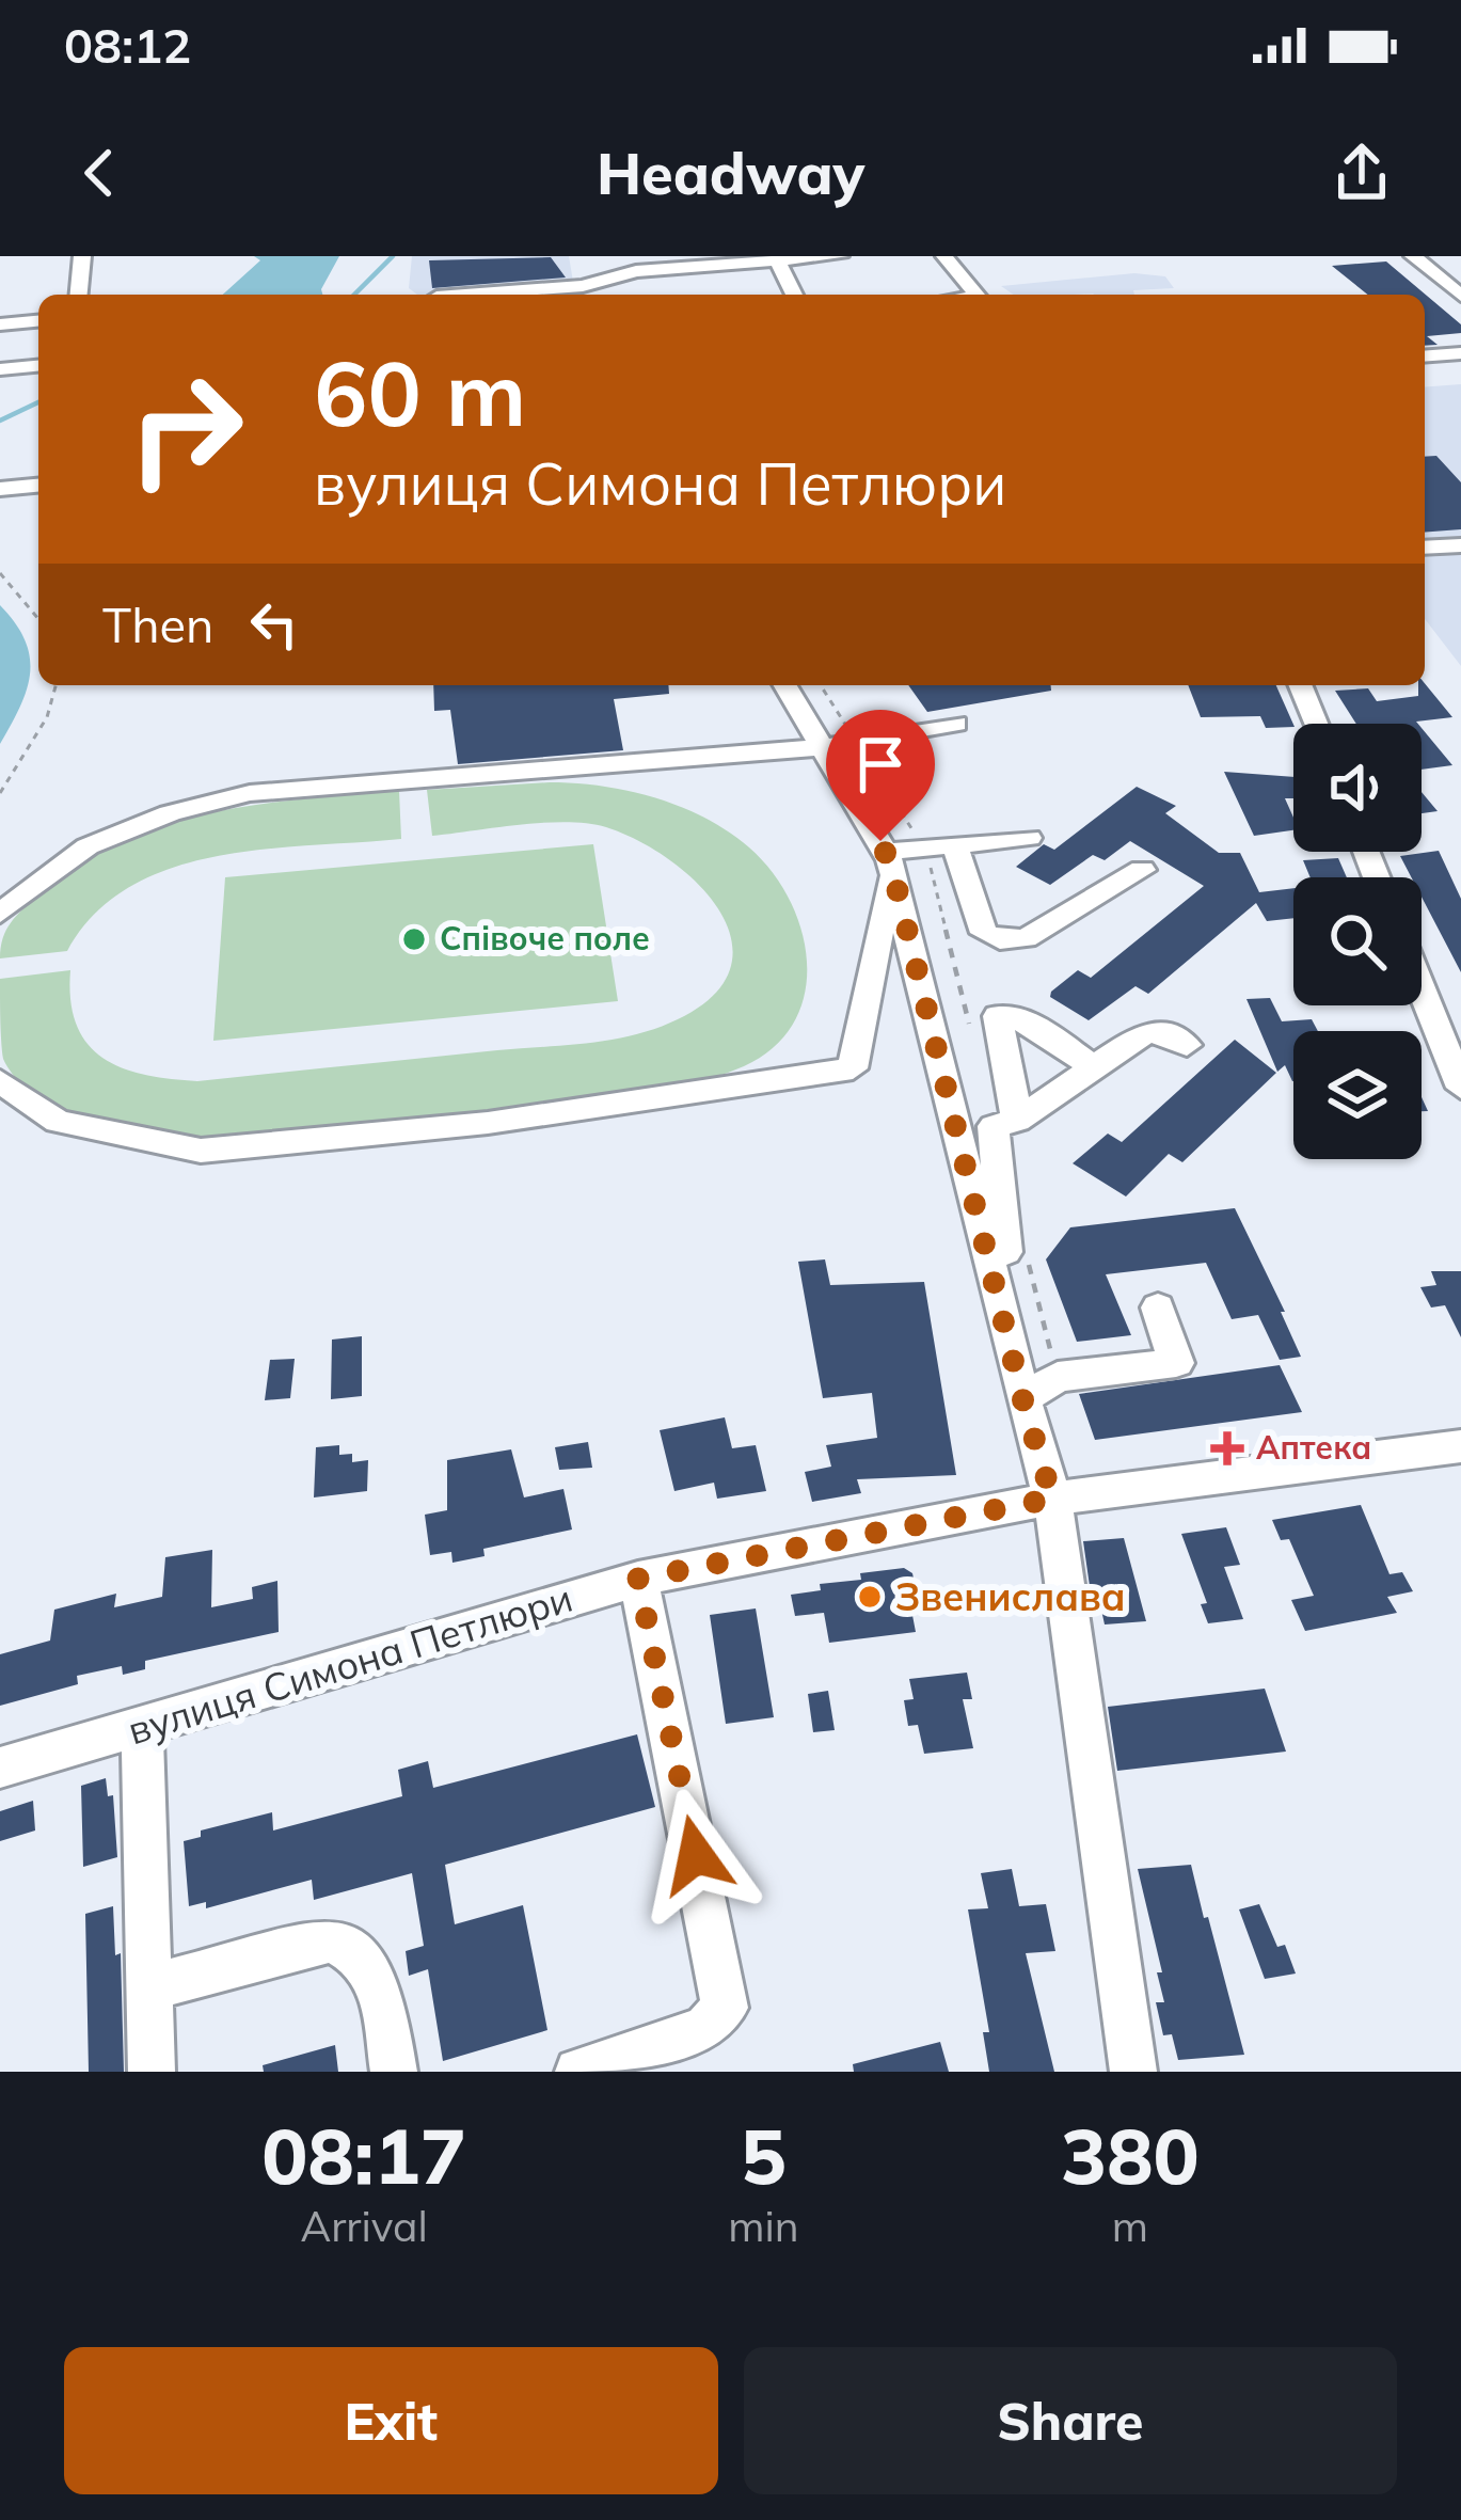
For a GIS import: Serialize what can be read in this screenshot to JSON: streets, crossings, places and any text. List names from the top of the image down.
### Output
{
  "streets": {
    "street": ["вулиця Симона Петлюри"]
  },
  "places": {
    "other": ["Співоче поле", "Звенислава"],
    "health": ["Аптека"]
  },
  "page": {
    "status": "08:12",
    "header": "Headway",
    "turn": ["60 m", "вулиця Симона Петлюри"],
    "then": "Then",
    "eta": [
      "08:17",
      "Arrival",
      "5",
      "min",
      "380",
      "m"
    ],
    "buttons": ["Exit", "Share"]
  }
}
